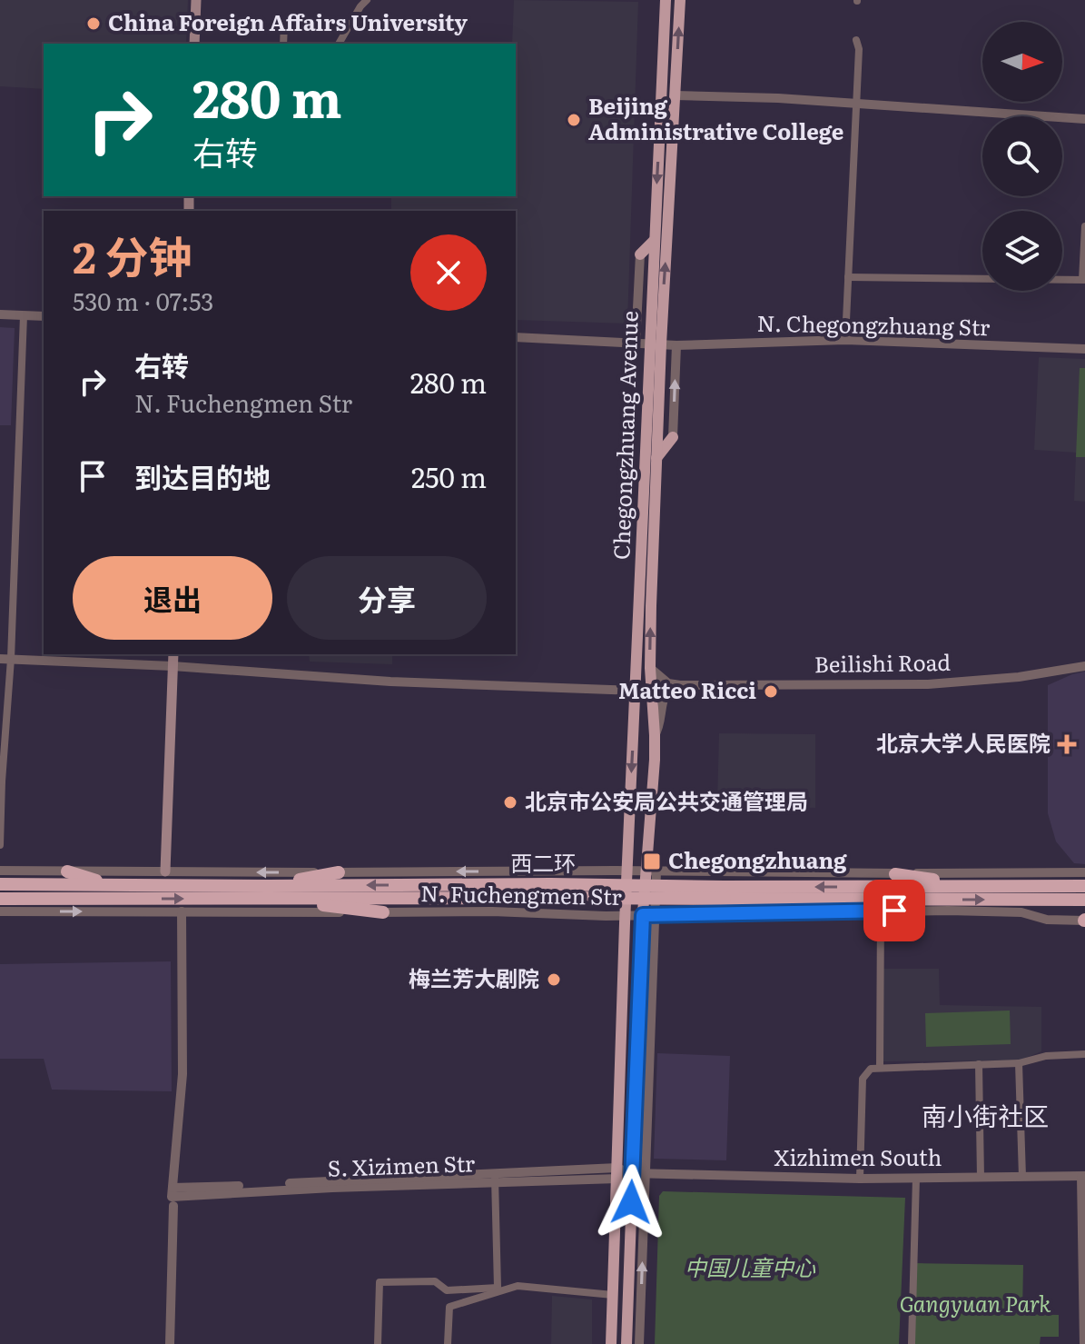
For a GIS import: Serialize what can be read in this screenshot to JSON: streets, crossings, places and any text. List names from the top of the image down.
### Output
{
  "streets": {
    "highway": ["西二环"],
    "main road": ["Chegongzhuang Avenue"],
    "street": [
      "N. Chegongzhuang Str",
      "Beilishi Road",
      "N. Fuchengmen Str",
      "Xizhimen South"
    ]
  },
  "crossings": [
    ["N. Chegongzhuang Str", "Chegongzhuang Avenue"],
    ["Chegongzhuang Avenue", "N. Fuchengmen Str"],
    ["Chegongzhuang Avenue", "Xizhimen South"]
  ],
  "districts": ["南小街社区"],
  "parks": ["中国儿童中心", "Gangyuan Park"],
  "places": {
    "other": [
      "China Foreign Affairs University",
      "Beijing Administrative College",
      "Matteo Ricci",
      "北京市公安局公共交通管理局",
      "梅兰芳大剧院"
    ],
    "health": ["北京大学人民医院"],
    "transit": ["Chegongzhuang"]
  },
  "north": "right",
  "page": {
    "turn": ["280 m", "右转"],
    "heading": ["2 分钟", "530 m · 07:53"],
    "list": [
      {
        "name": "右转",
        "note": "N. Fuchengmen Str",
        "value": "280 m"
      },
      {
        "name": "到达目的地",
        "value": "250 m"
      }
    ],
    "buttons": ["退出", "分享"]
  }
}
